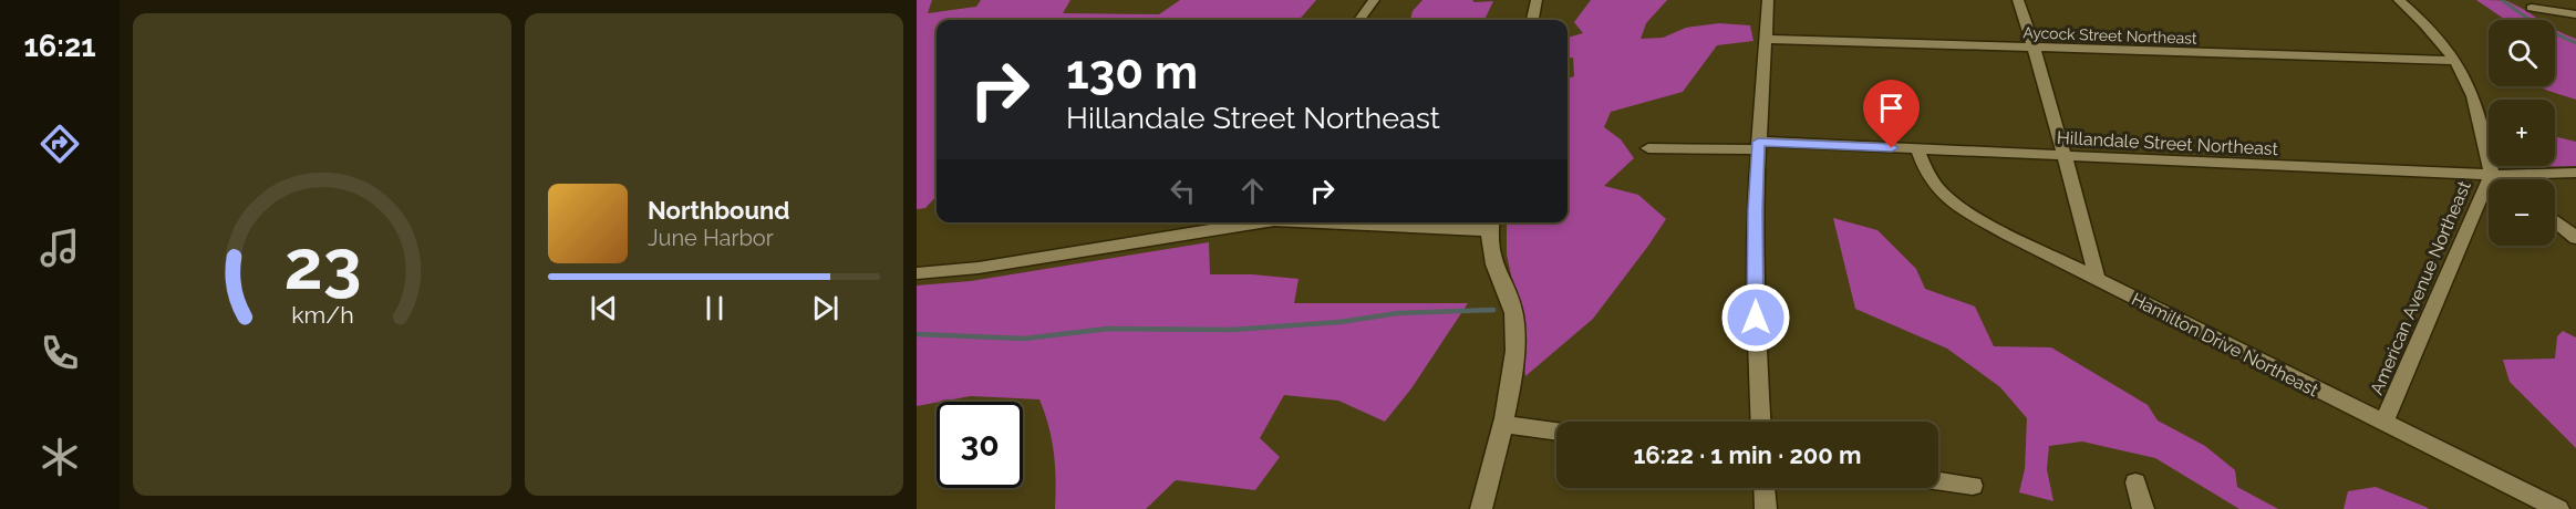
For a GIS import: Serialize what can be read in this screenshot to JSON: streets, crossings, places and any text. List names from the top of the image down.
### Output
{
  "streets": {
    "street": [
      "Aycock Street Northeast",
      "Hillandale Street Northeast",
      "American Avenue Northeast",
      "Hamilton Drive Northeast"
    ]
  },
  "crossings": [
    ["Aycock Street Northeast", "American Avenue Northeast"],
    ["Hillandale Street Northeast", "American Avenue Northeast"],
    ["Hillandale Street Northeast", "Hamilton Drive Northeast"],
    ["American Avenue Northeast", "Hamilton Drive Northeast"]
  ],
  "page": {
    "tabs": "16:21",
    "map_buttons": ["+", "−"],
    "turn": ["130 m", "Hillandale Street Northeast"],
    "song": ["Northbound", "June Harbor"],
    "limit": "30",
    "trip": "16:22 · 1 min · 200 m",
    "gauge": ["23", "km/h"]
  }
}
